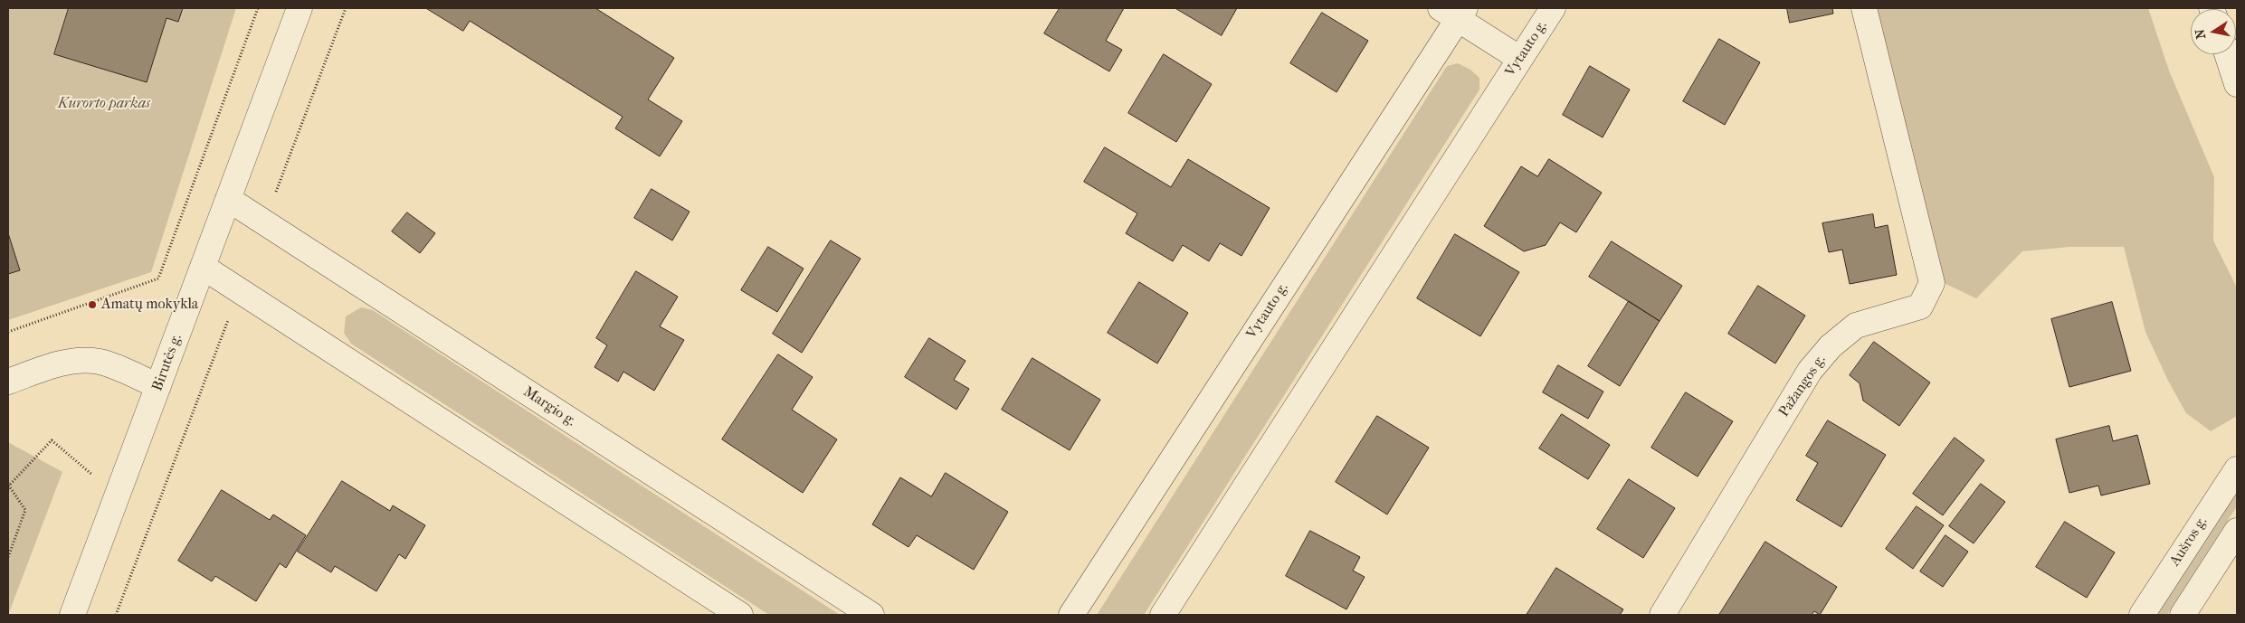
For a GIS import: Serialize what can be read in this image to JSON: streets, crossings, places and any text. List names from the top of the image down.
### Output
{
  "streets": {
    "street": [
      "Vytauto g.",
      "Birutės g.",
      "Pažangos g.",
      "Margio g.",
      "Aušros g."
    ]
  },
  "crossings": [
    ["Birutės g.", "Margio g."]
  ],
  "parks": ["Kurorto parkas"],
  "places": ["Amatų mokykla"],
  "north": "left"
}
